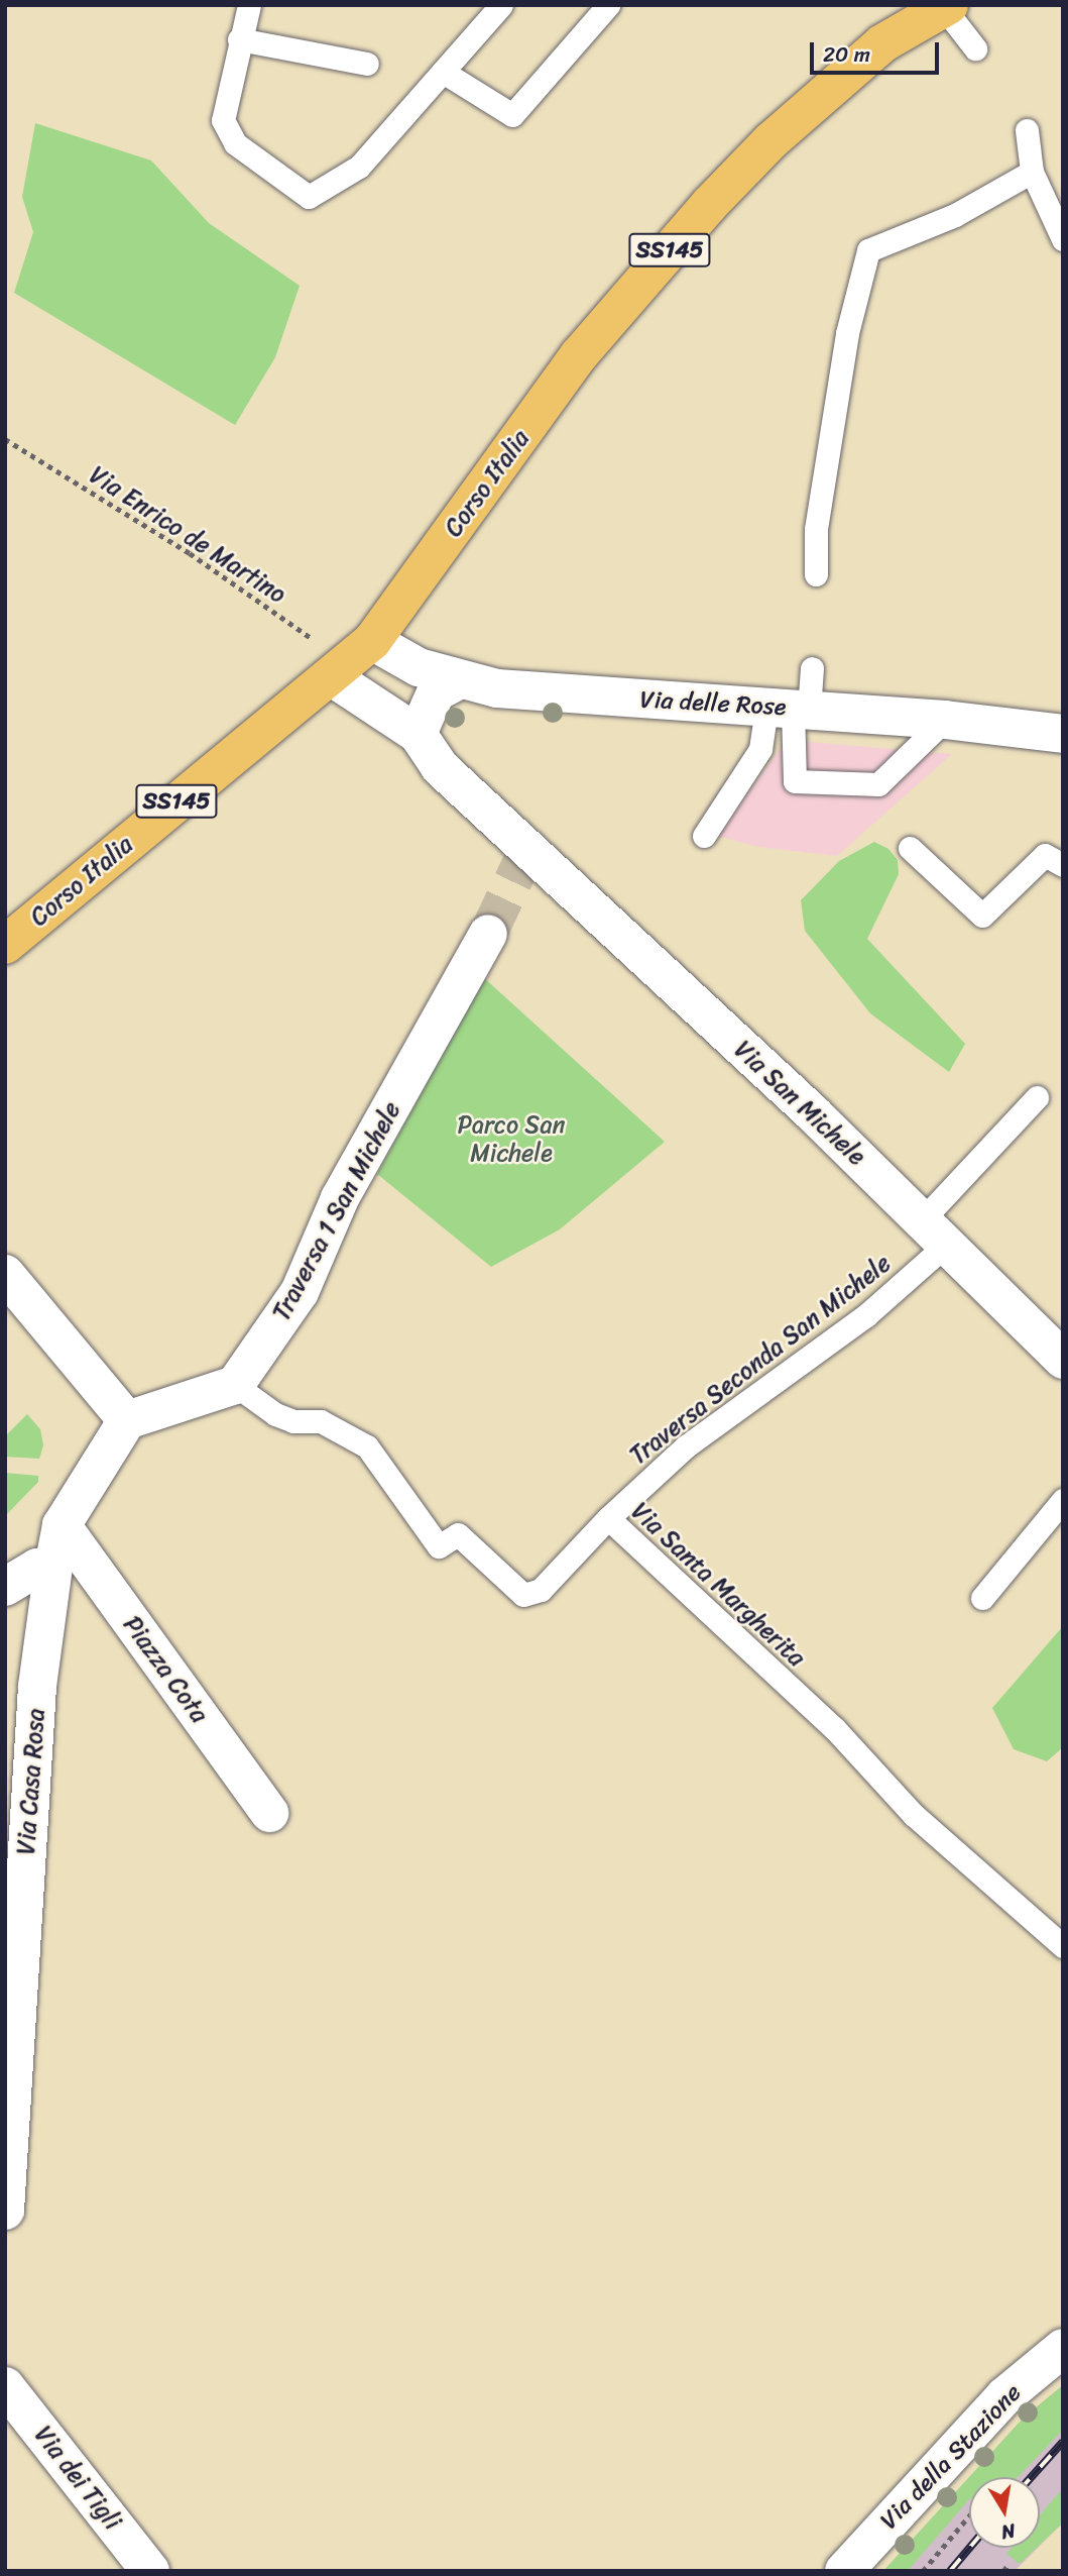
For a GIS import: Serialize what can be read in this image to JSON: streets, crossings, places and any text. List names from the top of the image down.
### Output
{
  "streets": {
    "main road": ["SS145", "Corso Italia"],
    "street": [
      "Via delle Rose",
      "Via San Michele",
      "Traversa 1 San Michele",
      "Piazza Cota",
      "Via Casa Rosa",
      "Via della Stazione",
      "Via dei Tigli"
    ],
    "lane": ["Traversa Seconda San Michele", "Via Santa Margherita"],
    "path": ["Via Enrico de Martino"]
  },
  "crossings": [
    ["Corso Italia", "Via Enrico de Martino"],
    ["Corso Italia", "Via delle Rose"],
    ["Via Enrico de Martino", "Via delle Rose"],
    ["Via San Michele", "Traversa Seconda San Michele"],
    ["Traversa 1 San Michele", "Via Santa Margherita"],
    ["Traversa Seconda San Michele", "Via Santa Margherita"]
  ],
  "parks": ["Parco San Michele"],
  "scale_bar": "20 m",
  "north": "bottom"
}
